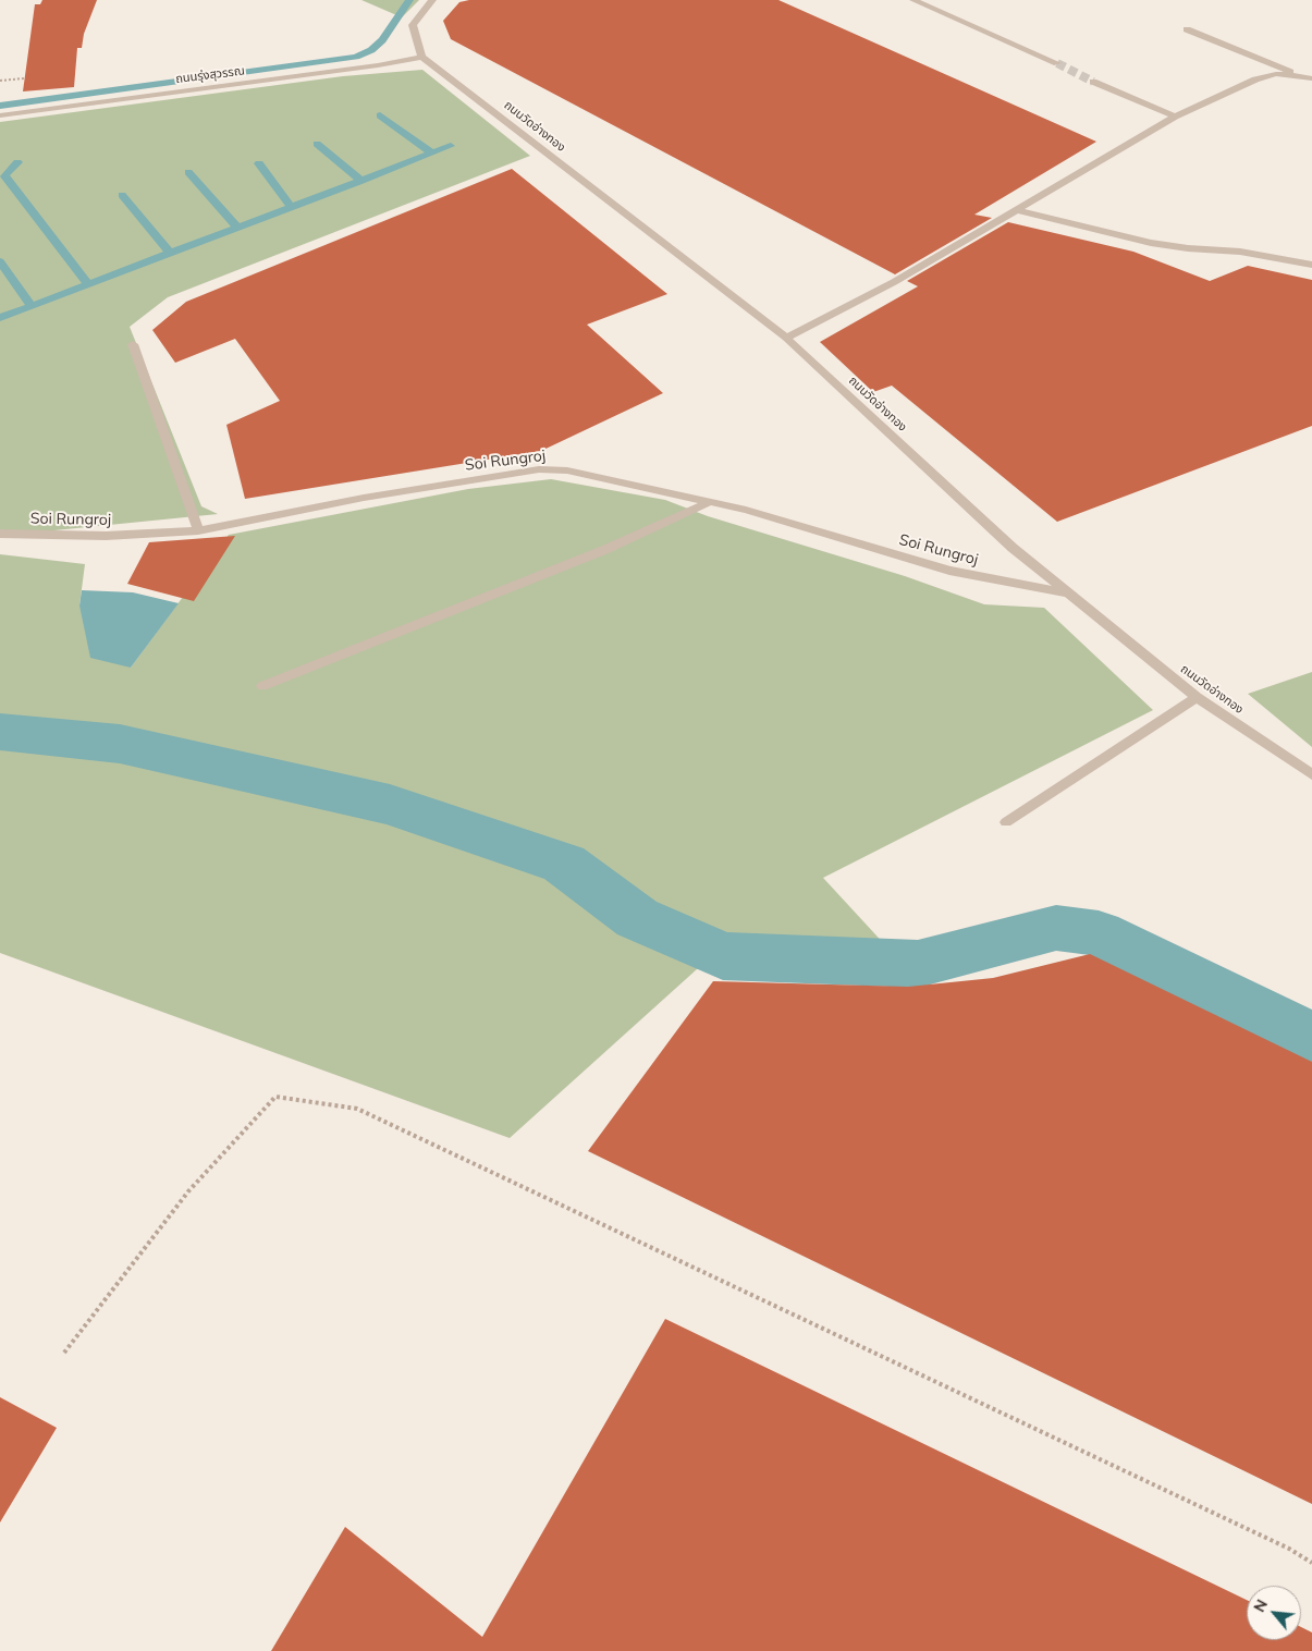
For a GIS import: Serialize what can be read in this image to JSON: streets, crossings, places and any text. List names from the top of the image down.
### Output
{
  "streets": {
    "street": ["ถนนรุ่งสุวรรณ", "ถนนวัดอ่างทอง", "Soi Rungroj"]
  },
  "crossings": [
    ["ถนนรุ่งสุวรรณ", "ถนนวัดอ่างทอง"],
    ["ถนนวัดอ่างทอง", "Soi Rungroj"]
  ],
  "north": "top left"
}
